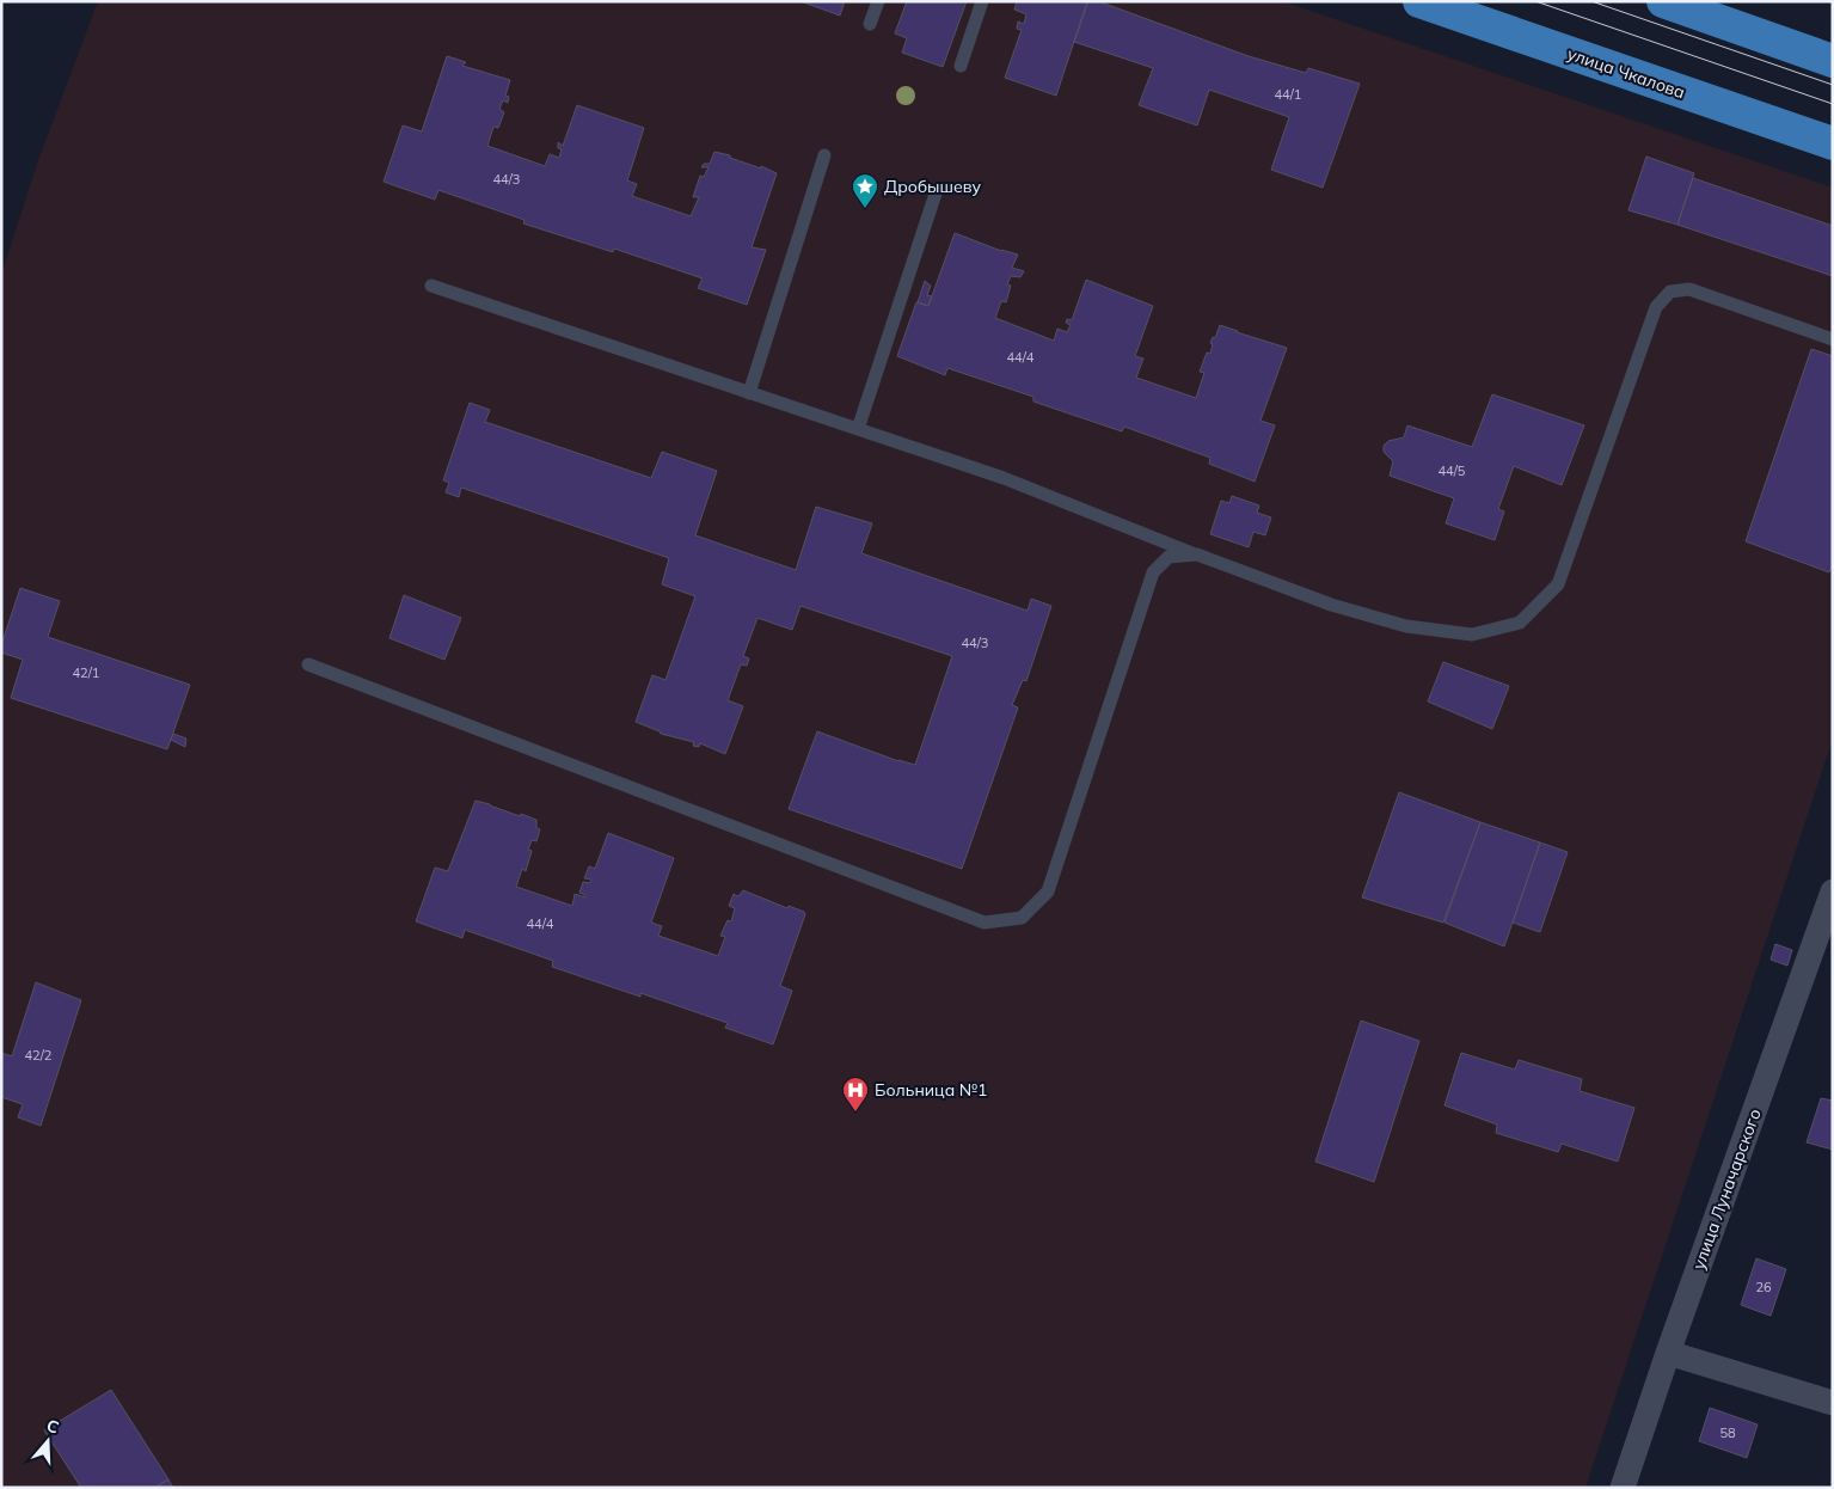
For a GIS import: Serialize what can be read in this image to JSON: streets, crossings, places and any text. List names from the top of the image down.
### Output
{
  "streets": {
    "main road": ["улица Чкалова"],
    "street": ["улица Луначарского"]
  },
  "places": {
    "place": ["Дробышеву"],
    "hospital": ["Больница №1"]
  },
  "house_numbers": [
    "44/1",
    "44/3",
    "44/4",
    "44/5",
    "44/3",
    "42/1",
    "44/4",
    "42/2",
    "26",
    "58"
  ],
  "north": "top"
}
